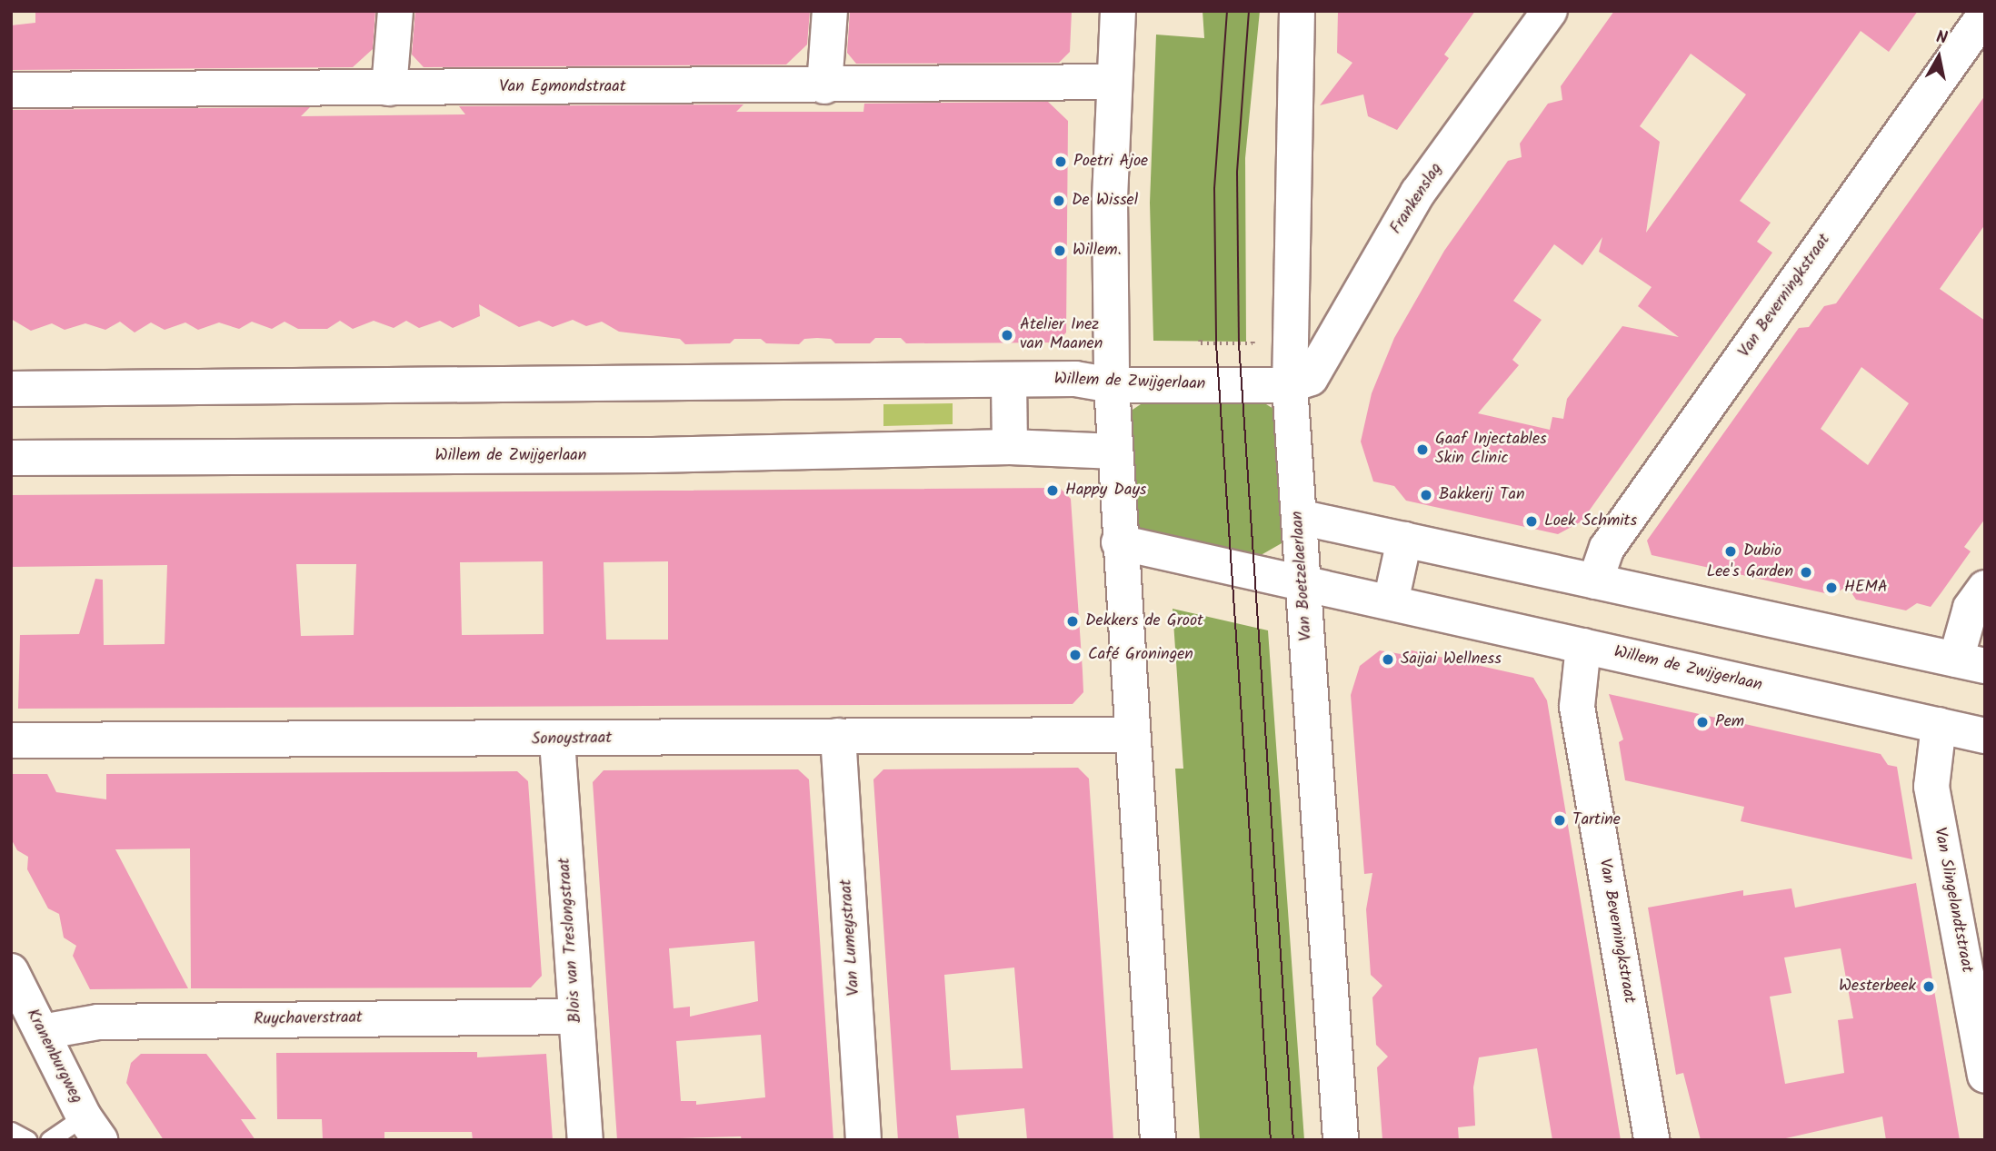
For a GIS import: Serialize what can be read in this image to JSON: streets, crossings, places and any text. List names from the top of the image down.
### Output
{
  "streets": {
    "street": [
      "Van Egmondstraat",
      "Frankenslag",
      "Van Beverningkstraat",
      "Willem de Zwijgerlaan",
      "Van Boetzelaerlaan",
      "Sonoystraat",
      "Van Slingelandtstraat",
      "Van Lumeystraat",
      "Blois van Treslongstraat",
      "Ruychaverstraat",
      "Kranenburgweg"
    ]
  },
  "crossings": [
    ["Frankenslag", "Willem de Zwijgerlaan"],
    ["Frankenslag", "Van Boetzelaerlaan"],
    ["Van Beverningkstraat", "Willem de Zwijgerlaan"],
    ["Willem de Zwijgerlaan", "Van Boetzelaerlaan"],
    ["Willem de Zwijgerlaan", "Van Slingelandtstraat"],
    ["Sonoystraat", "Van Lumeystraat"],
    ["Sonoystraat", "Blois van Treslongstraat"],
    ["Blois van Treslongstraat", "Ruychaverstraat"],
    ["Ruychaverstraat", "Kranenburgweg"]
  ],
  "places": [
    "Poetri Ajoe",
    "De Wissel",
    "Willem.",
    "Atelier Inez van Maanen",
    "Gaaf Injectables Skin Clinic",
    "Happy Days",
    "Bakkerij Tan",
    "Loek Schmits",
    "Dubio",
    "Lee's Garden",
    "HEMA",
    "Dekkers de Groot",
    "Café Groningen",
    "Saijai Wellness",
    "Pem",
    "Tartine",
    "Westerbeek"
  ],
  "north": "top"
}
